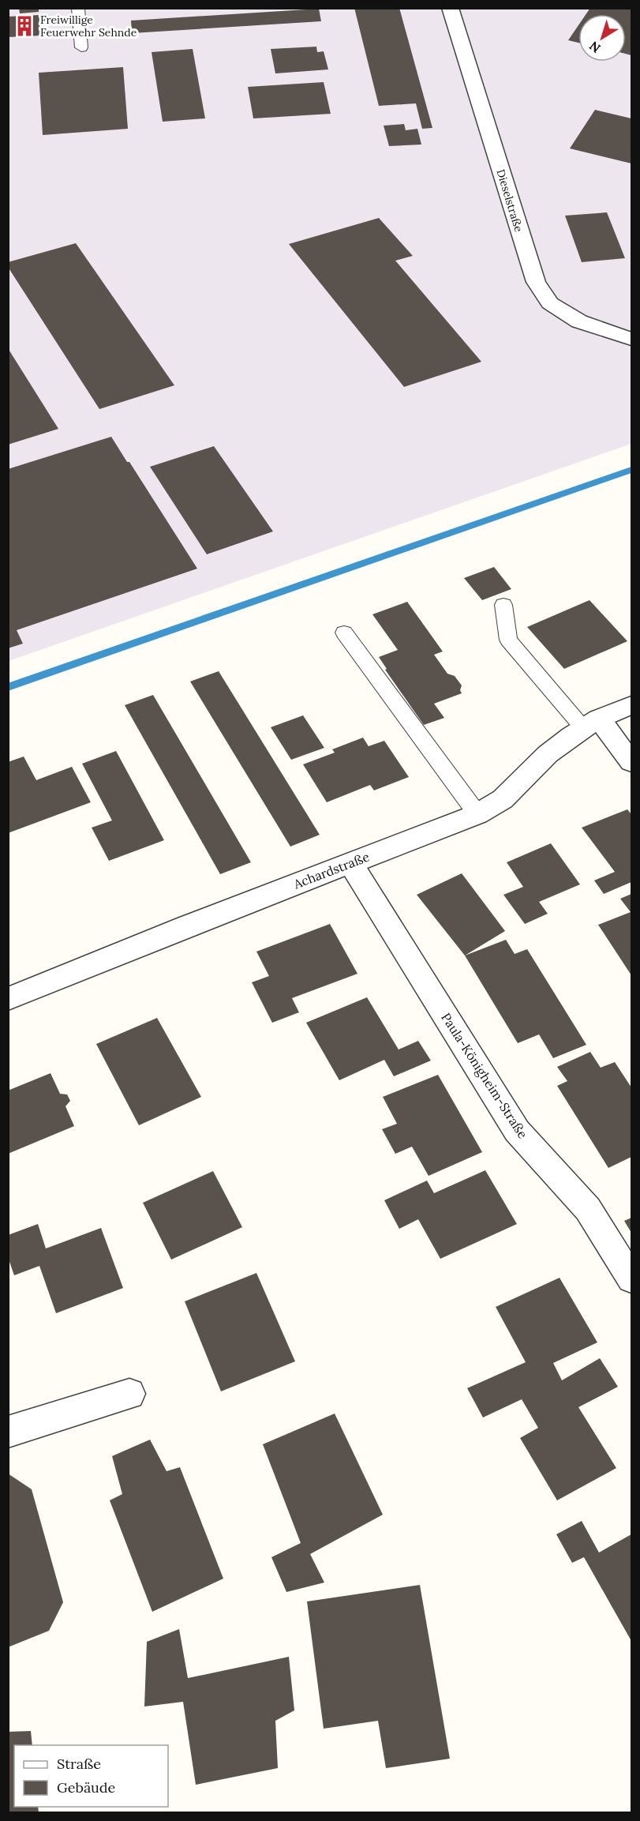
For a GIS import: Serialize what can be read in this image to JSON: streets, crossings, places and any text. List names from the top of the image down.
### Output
{
  "streets": {
    "street": ["Dieselstraße", "Achardstraße", "Paula-Königheim-Straße"]
  },
  "crossings": [
    ["Achardstraße", "Paula-Königheim-Straße"]
  ],
  "places": {
    "building": ["Freiwillige Feuerwehr Sehnde"]
  },
  "legend": ["Straße", "Gebäude"],
  "north": "bottom left"
}
